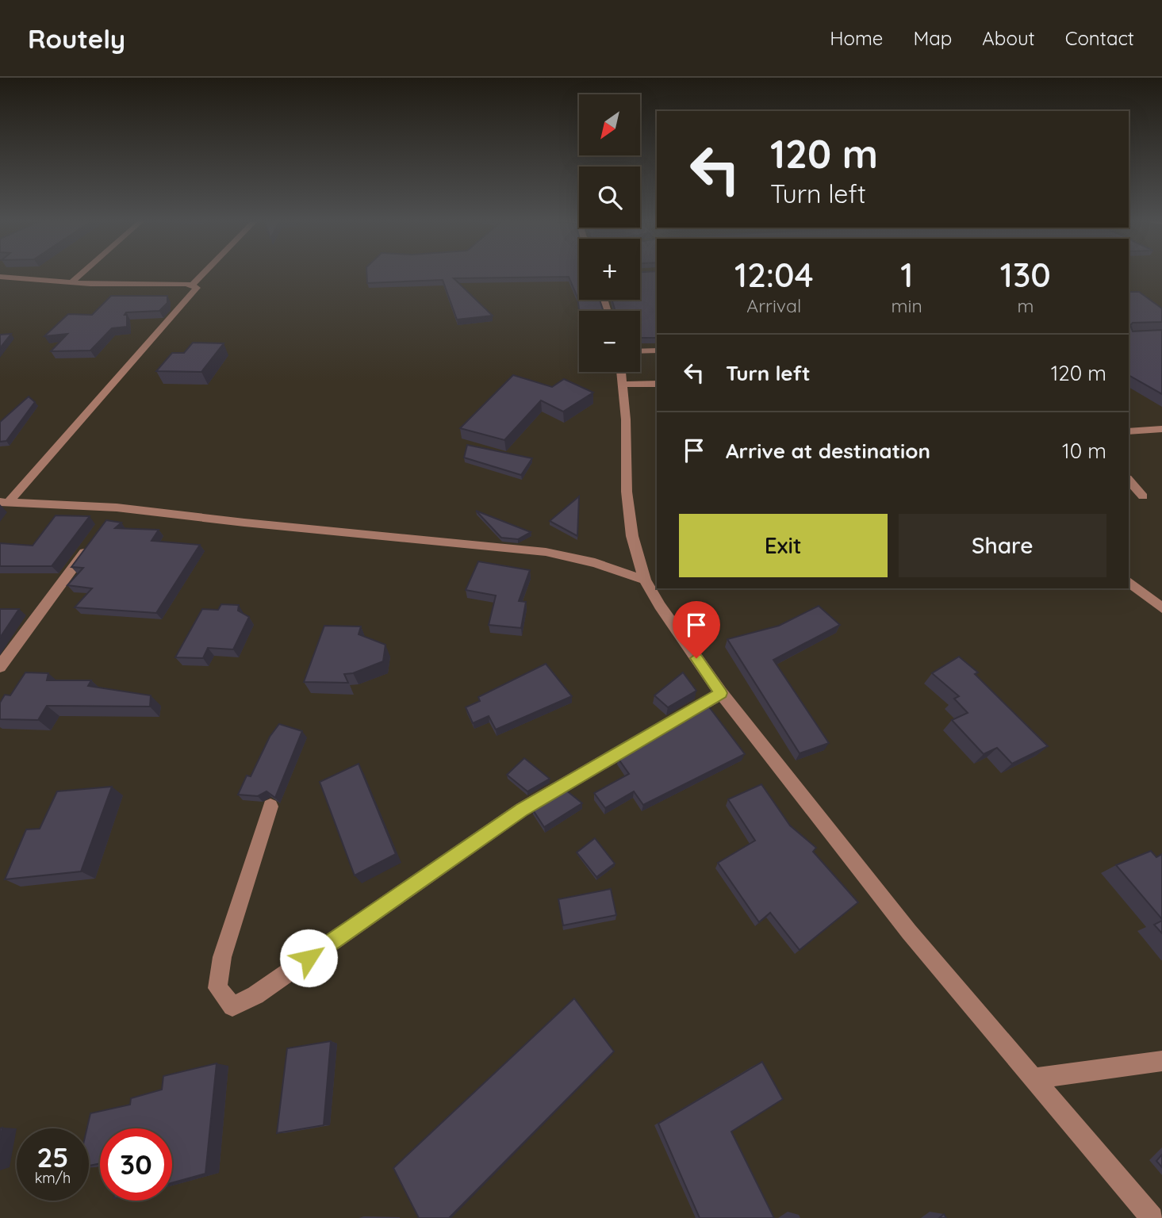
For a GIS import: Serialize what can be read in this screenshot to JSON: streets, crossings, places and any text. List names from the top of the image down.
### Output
{
  "north": "bottom left",
  "page": {
    "header": "Routely",
    "nav": [
      "Home",
      "Map",
      "About",
      "Contact"
    ],
    "map_buttons": ["+", "−"],
    "turn": ["120 m", "Turn left"],
    "eta": [
      "12:04",
      "Arrival",
      "1",
      "min",
      "130",
      "m"
    ],
    "list": [
      {
        "name": "Turn left",
        "value": "120 m"
      },
      {
        "name": "Arrive at destination",
        "value": "10 m"
      }
    ],
    "buttons": ["Exit", "Share"],
    "speed": "25 km/h",
    "limit": "30"
  }
}
